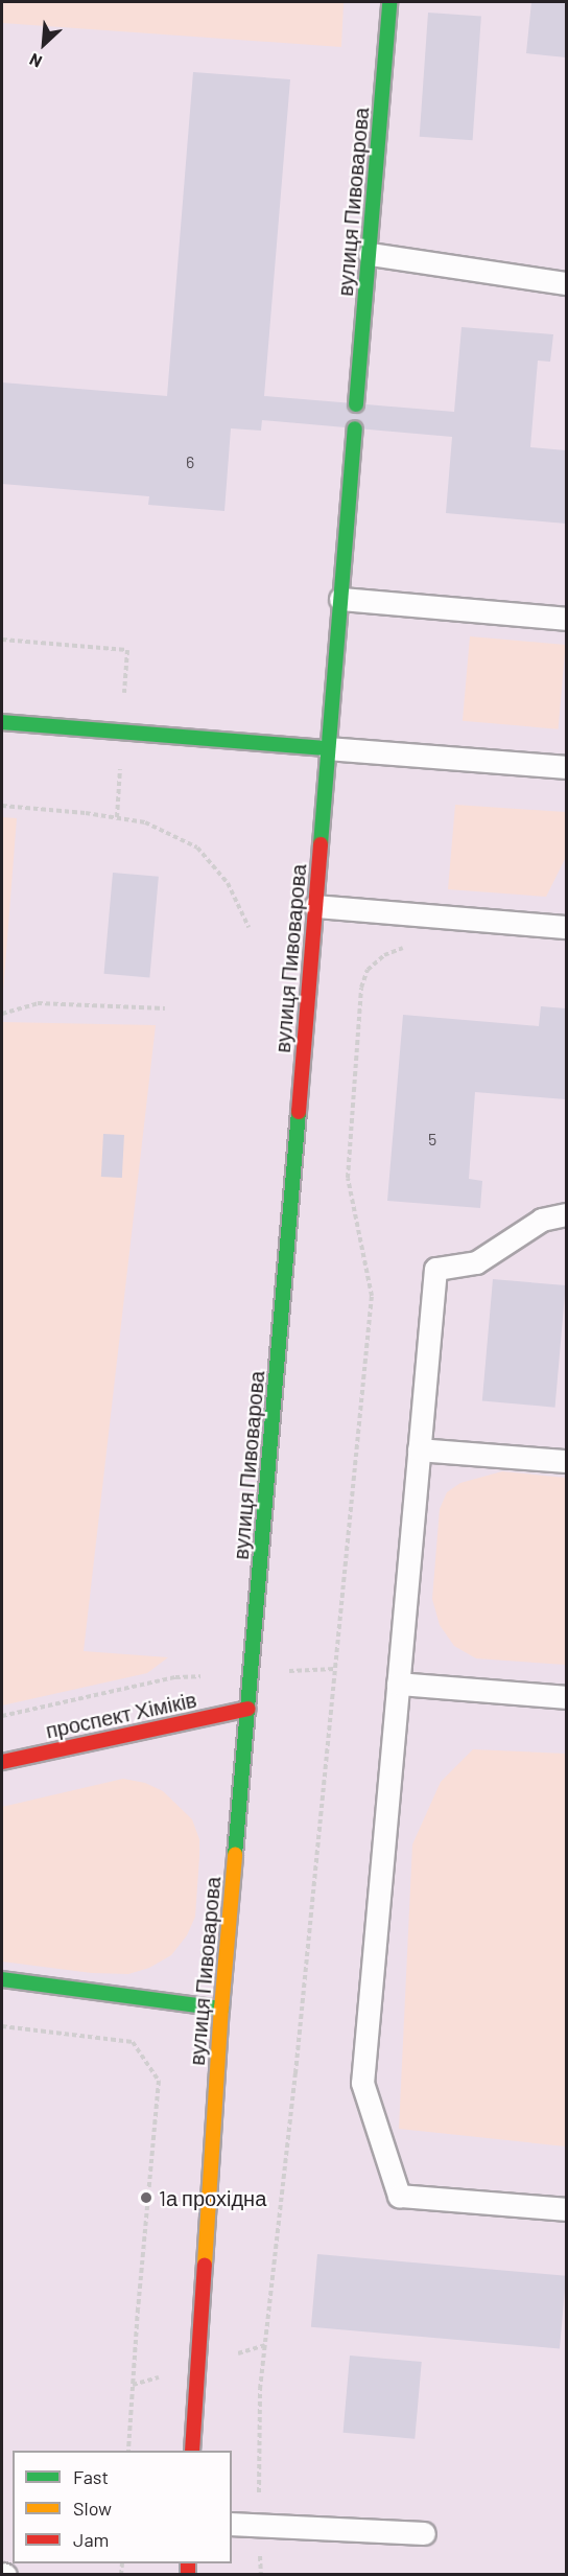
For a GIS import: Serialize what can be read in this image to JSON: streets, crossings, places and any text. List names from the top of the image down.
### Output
{
  "streets": {
    "street": ["вулиця Пивоварова", "проспект Хіміків"]
  },
  "crossings": [
    ["вулиця Пивоварова", "проспект Хіміків"]
  ],
  "places": ["1а прохідна"],
  "house_numbers": ["6", "5"],
  "legend": ["Fast", "Slow", "Jam"],
  "north": "bottom left"
}
